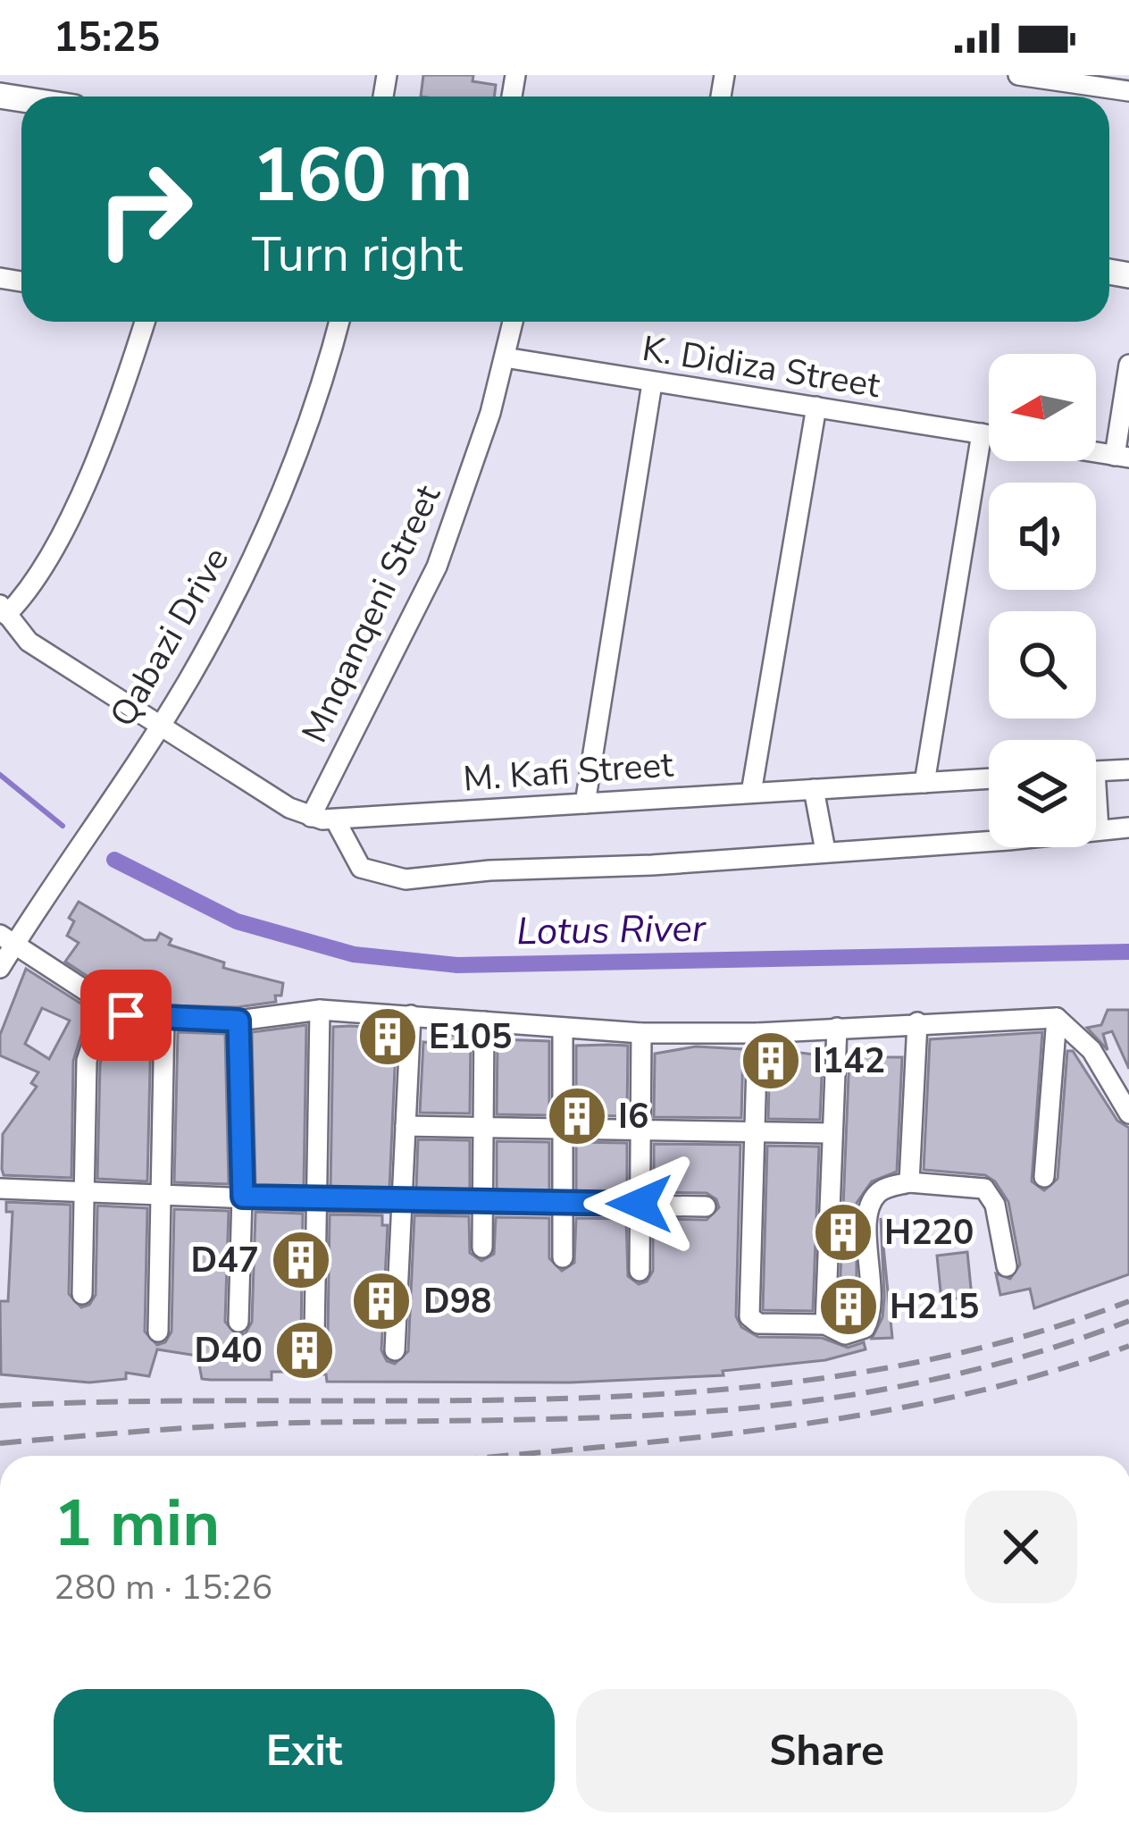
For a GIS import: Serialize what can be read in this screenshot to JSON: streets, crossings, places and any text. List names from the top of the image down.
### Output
{
  "streets": {
    "street": [
      "K. Didiza Street",
      "Mnqanqeni Street",
      "Qabazi Drive",
      "M. Kafi Street"
    ]
  },
  "crossings": [
    ["K. Didiza Street", "Mnqanqeni Street"],
    ["Mnqanqeni Street", "M. Kafi Street"],
    ["Qabazi Drive", "M. Kafi Street"]
  ],
  "water": ["Lotus River"],
  "places": {
    "building": [
      "E105",
      "I142",
      "I6",
      "H220",
      "D47",
      "D98",
      "H215",
      "D40"
    ]
  },
  "north": "left",
  "page": {
    "status": "15:25",
    "turn": ["160 m", "Turn right"],
    "heading": ["1 min", "280 m · 15:26"],
    "buttons": ["Exit", "Share"]
  }
}
